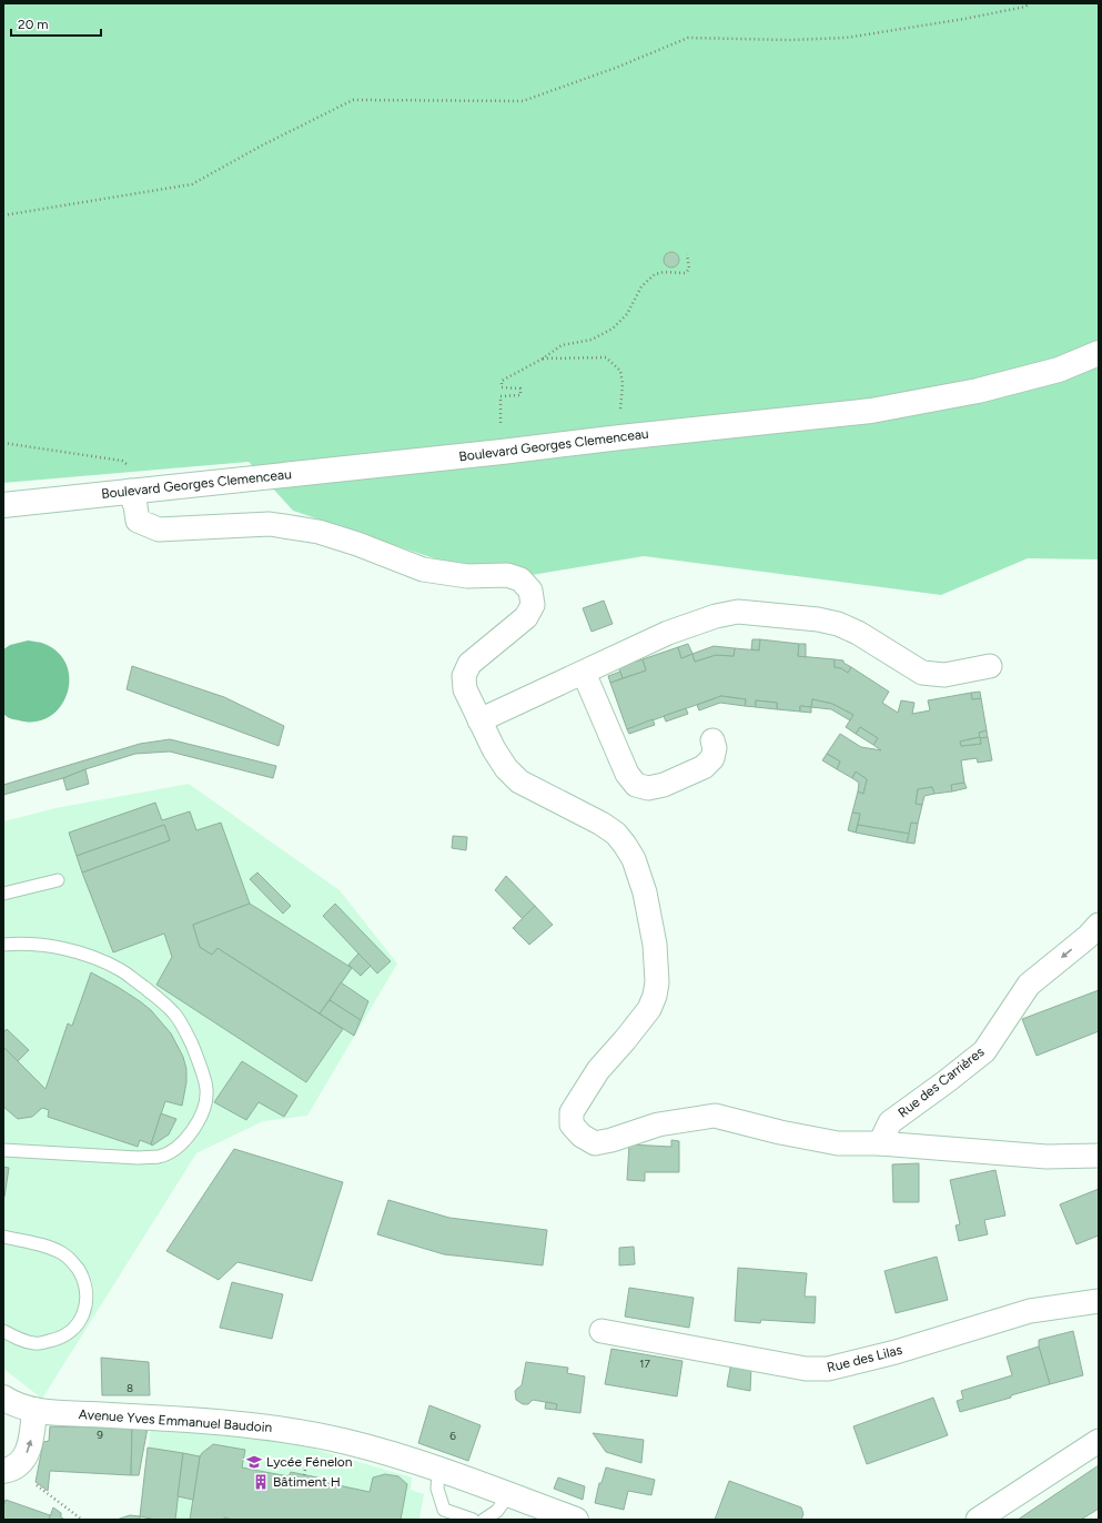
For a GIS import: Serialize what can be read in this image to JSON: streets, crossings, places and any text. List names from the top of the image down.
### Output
{
  "streets": {
    "main road": ["Boulevard Georges Clemenceau", "Avenue Yves Emmanuel Baudoin"],
    "street": ["Rue des Carrières", "Rue des Lilas"]
  },
  "one_way": ["Rue des Carrières"],
  "places": {
    "school or university": ["Lycée Fénelon"],
    "building": ["Bâtiment H"]
  },
  "house_numbers": [
    "17",
    "8",
    "9",
    "6"
  ],
  "scale_bar": "20 m"
}
